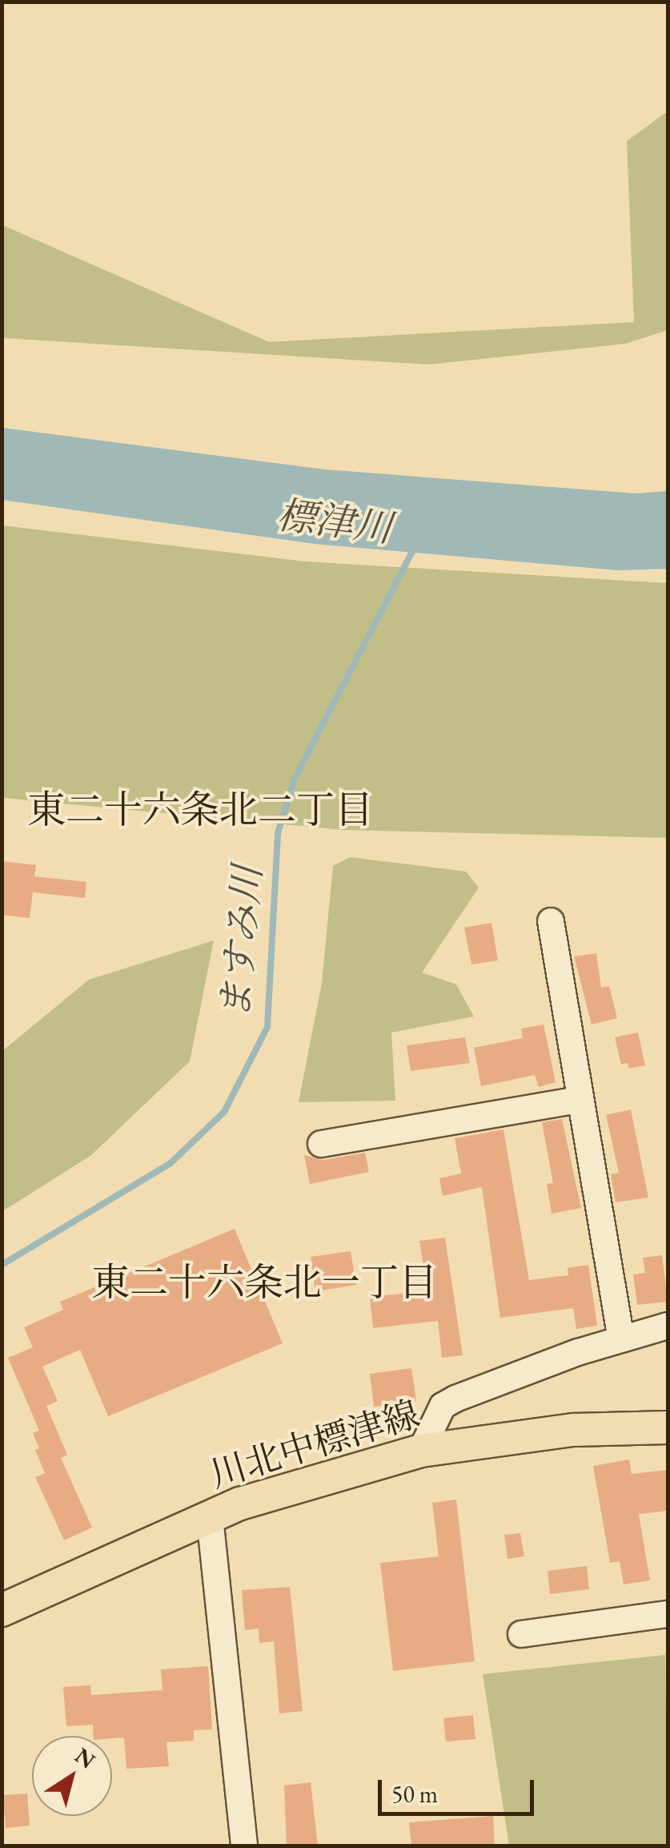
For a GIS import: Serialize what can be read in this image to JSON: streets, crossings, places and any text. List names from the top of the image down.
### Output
{
  "streets": {
    "main road": ["川北中標津線"]
  },
  "districts": ["東二十六条北二丁目", "東二十六条北一丁目"],
  "water": ["標津川", "ますみ川"],
  "scale_bar": "50 m",
  "north": "top right"
}
